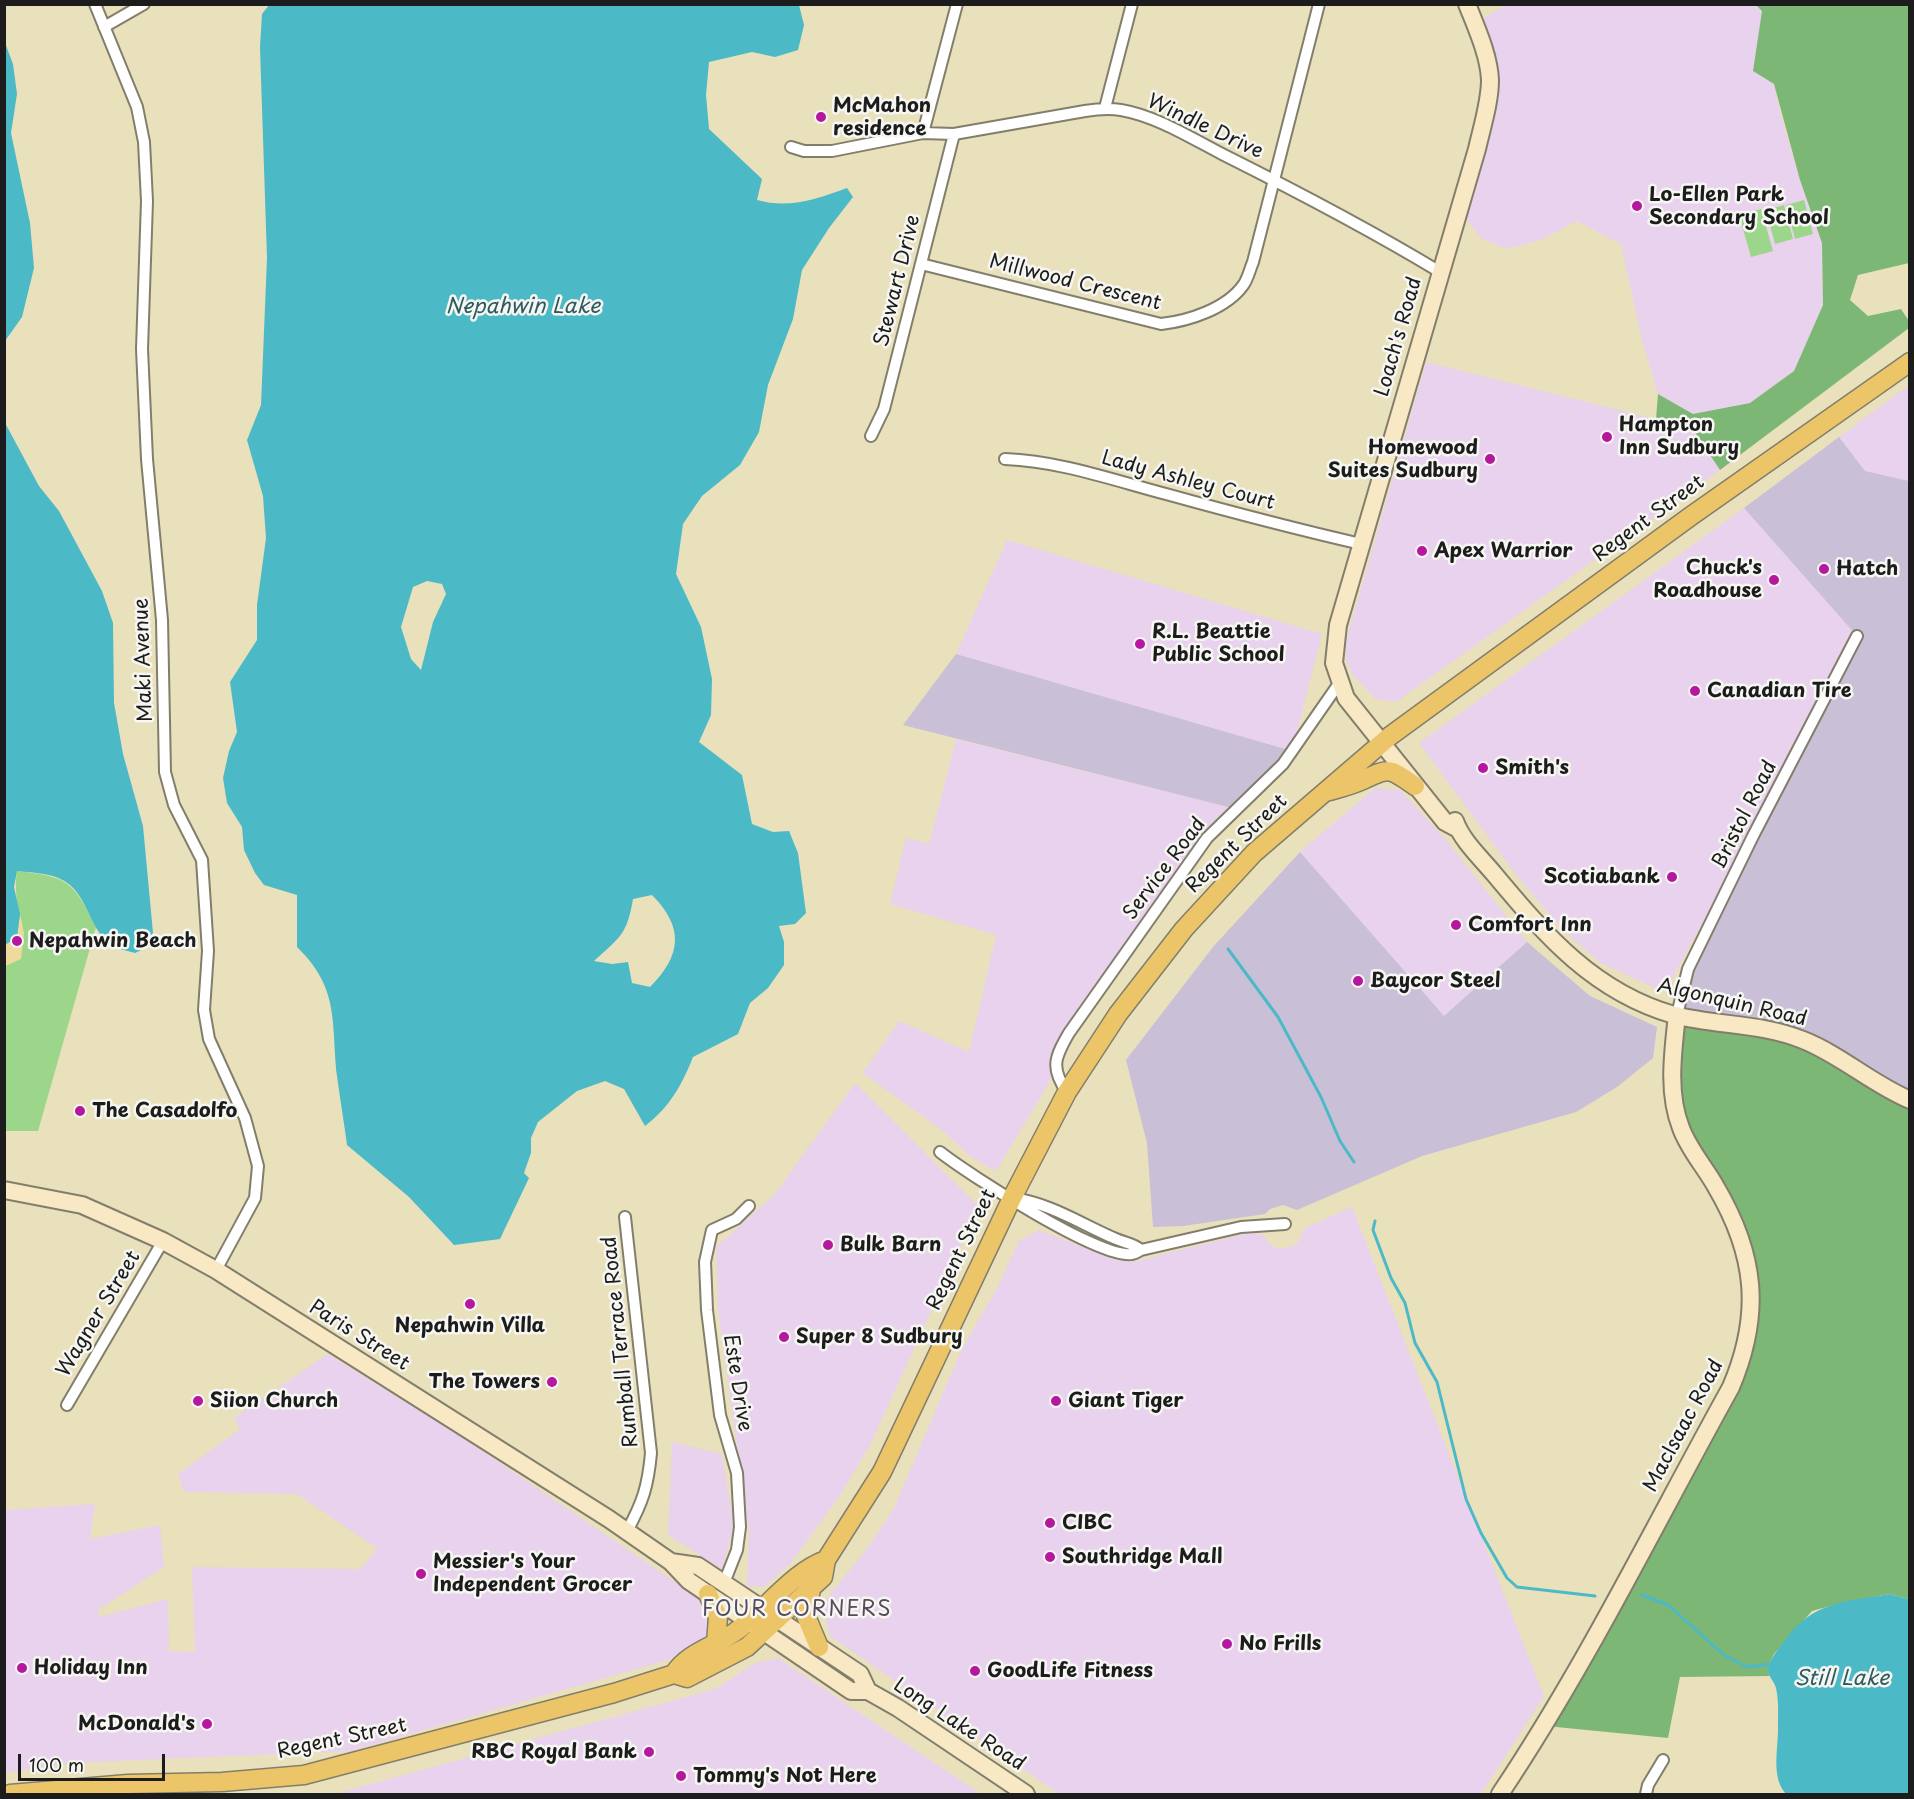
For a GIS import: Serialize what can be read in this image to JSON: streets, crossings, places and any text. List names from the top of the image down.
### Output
{
  "streets": {
    "main road": ["Regent Street"],
    "street": [
      "Windle Drive",
      "Stewart Drive",
      "Millwood Crescent",
      "Loach's Road",
      "Lady Ashley Court",
      "Maki Avenue",
      "Bristol Road",
      "Service Road",
      "Algonquin Road",
      "Wagner Street",
      "Paris Street",
      "Rumball Terrace Road",
      "Este Drive",
      "MacIsaac Road",
      "Long Lake Road"
    ]
  },
  "crossings": [
    ["Windle Drive", "Stewart Drive"],
    ["Windle Drive", "Millwood Crescent"],
    ["Windle Drive", "Loach's Road"],
    ["Stewart Drive", "Millwood Crescent"],
    ["Loach's Road", "Lady Ashley Court"],
    ["Loach's Road", "Service Road"],
    ["Regent Street", "Service Road"],
    ["Regent Street", "Algonquin Road"],
    ["Regent Street", "Paris Street"],
    ["Regent Street", "Long Lake Road"],
    ["Maki Avenue", "Paris Street"],
    ["Bristol Road", "Algonquin Road"],
    ["Bristol Road", "MacIsaac Road"],
    ["Algonquin Road", "MacIsaac Road"],
    ["Wagner Street", "Paris Street"],
    ["Paris Street", "Rumball Terrace Road"],
    ["Paris Street", "Este Drive"],
    ["Paris Street", "Long Lake Road"]
  ],
  "districts": ["FOUR CORNERS"],
  "water": ["Nepahwin Lake", "Still Lake"],
  "places": [
    "McMahon residence",
    "Lo-Ellen Park Secondary School",
    "Hampton Inn Sudbury",
    "Homewood Suites Sudbury",
    "Apex Warrior",
    "Hatch",
    "Chuck's Roadhouse",
    "R.L. Beattie Public School",
    "Canadian Tire",
    "Smith's",
    "Scotiabank",
    "Comfort Inn",
    "Nepahwin Beach",
    "Baycor Steel",
    "The Casadolfo",
    "Bulk Barn",
    "Nepahwin Villa",
    "Super 8 Sudbury",
    "The Towers",
    "Siion Church",
    "Giant Tiger",
    "CIBC",
    "Southridge Mall",
    "Messier's Your Independent Grocer",
    "No Frills",
    "Holiday Inn",
    "GoodLife Fitness",
    "McDonald's",
    "RBC Royal Bank",
    "Tommy's Not Here"
  ],
  "scale_bar": "100 m"
}
